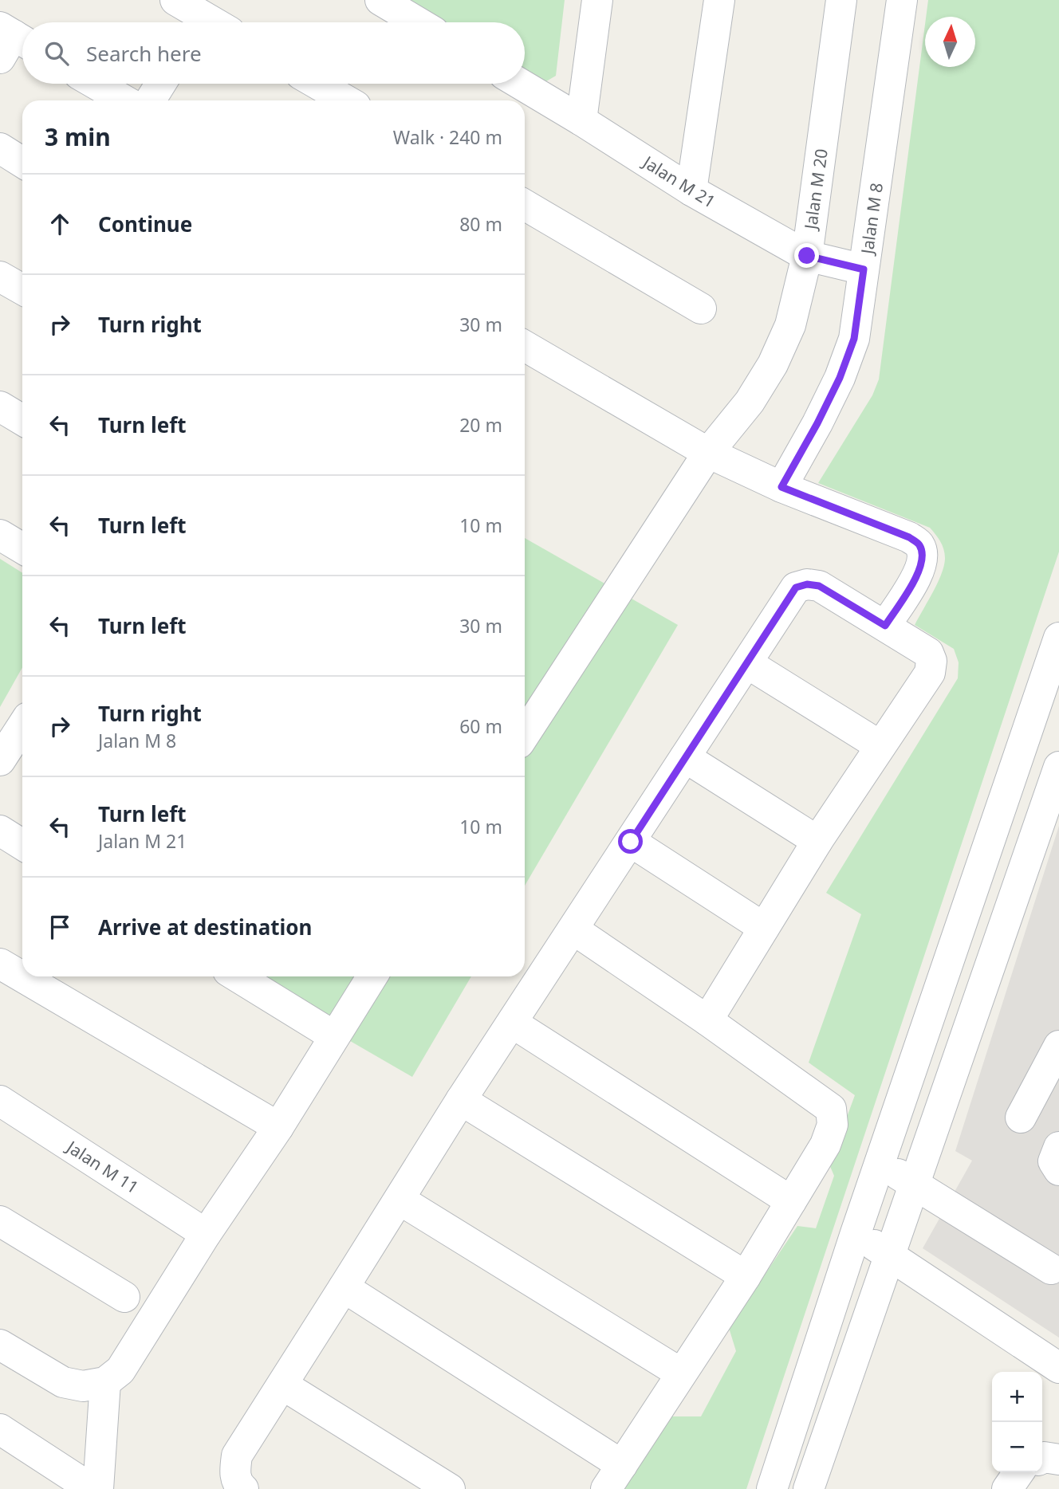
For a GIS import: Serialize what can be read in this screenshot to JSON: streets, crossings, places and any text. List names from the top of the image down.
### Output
{
  "streets": {
    "street": [
      "Jalan M 21",
      "Jalan M 20",
      "Jalan M 8",
      "Jalan M 11"
    ]
  },
  "crossings": [
    ["Jalan M 21", "Jalan M 20"],
    ["Jalan M 21", "Jalan M 8"]
  ],
  "north": "top",
  "page": {
    "search": "Search here",
    "heading": ["3 min", "Walk · 240 m"],
    "list": [
      ["Continue", "80 m"],
      ["Turn right", "30 m"],
      ["Turn left", "20 m"],
      ["Turn left", "10 m"],
      ["Turn left", "30 m"],
      ["Turn right", "Jalan M 8", "60 m"],
      ["Turn left", "Jalan M 21", "10 m"],
      "Arrive at destination"
    ],
    "map_buttons": ["+", "−"]
  }
}
